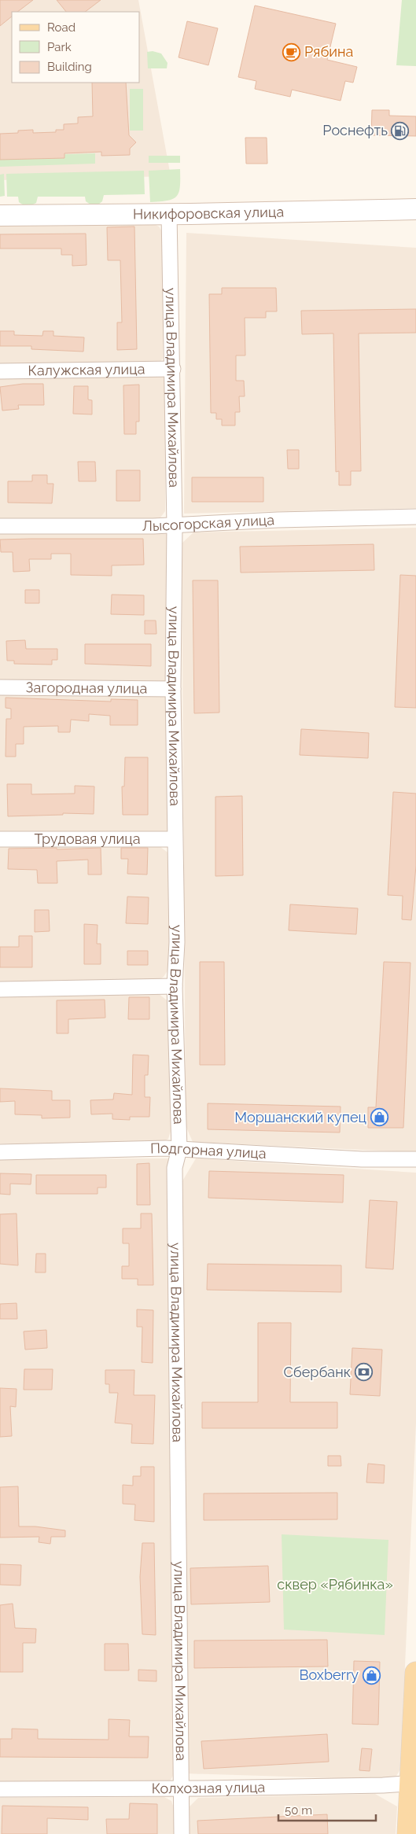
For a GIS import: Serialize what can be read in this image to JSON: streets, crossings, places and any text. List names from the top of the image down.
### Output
{
  "streets": {
    "main road": ["Никифоровская улица"],
    "street": [
      "Калужская улица",
      "улица Владимира Михайлова",
      "Лысогорская улица",
      "Загородная улица",
      "Трудовая улица",
      "Подгорная улица",
      "Колхозная улица"
    ]
  },
  "crossings": [
    ["Никифоровская улица", "улица Владимира Михайлова"],
    ["Калужская улица", "улица Владимира Михайлова"],
    ["улица Владимира Михайлова", "Лысогорская улица"],
    ["улица Владимира Михайлова", "Загородная улица"],
    ["улица Владимира Михайлова", "Трудовая улица"],
    ["улица Владимира Михайлова", "Подгорная улица"],
    ["улица Владимира Михайлова", "Колхозная улица"]
  ],
  "parks": ["сквер «Рябинка»"],
  "places": {
    "cafe": ["Рябина"],
    "fuel station": ["Роснефть"],
    "shop": ["Моршанский купец", "Boxberry"],
    "bank": ["Сбербанк"]
  },
  "legend": ["Road", "Park", "Building"],
  "scale_bar": "50 m"
}
